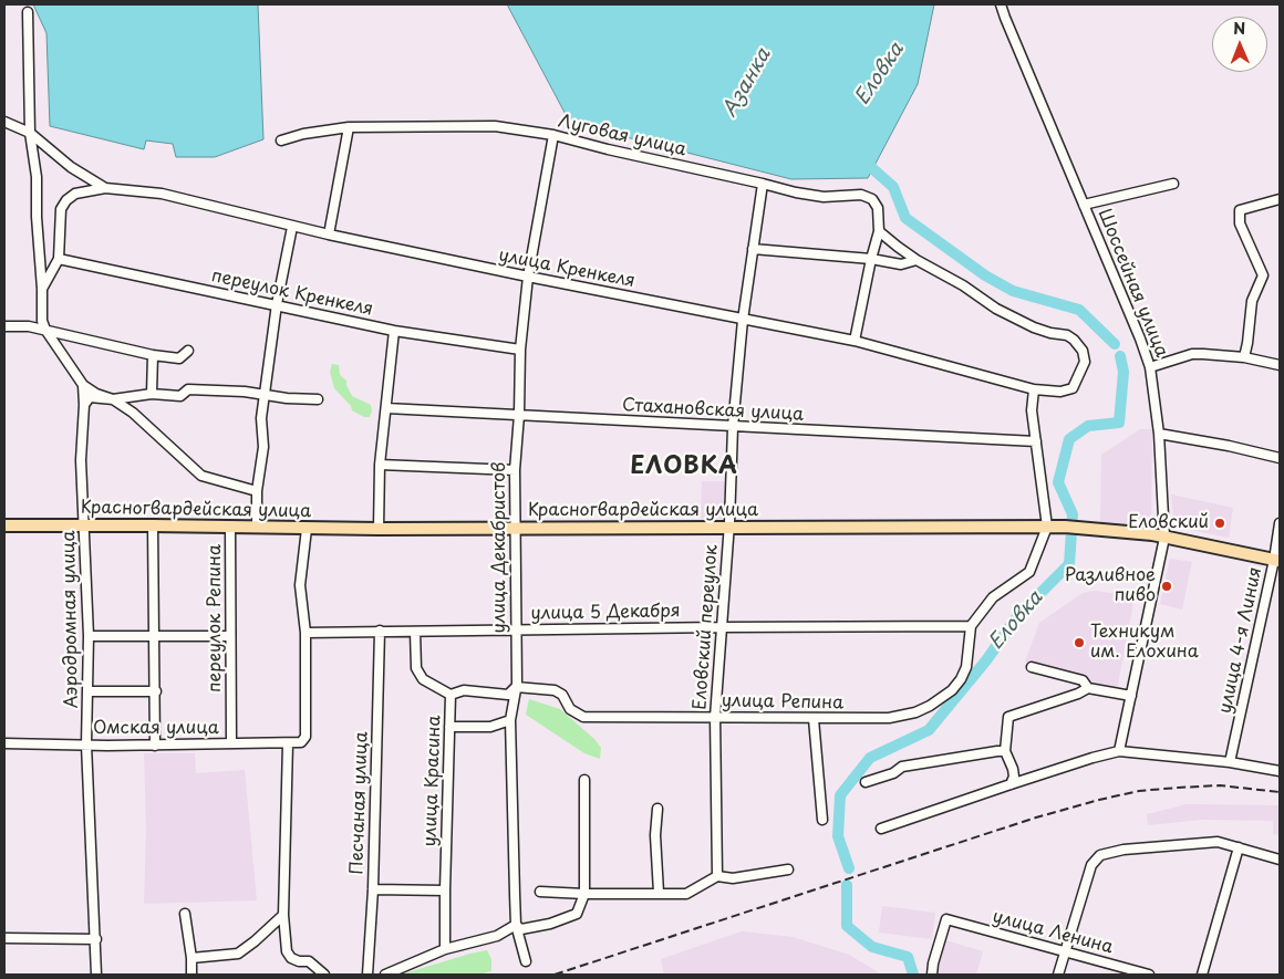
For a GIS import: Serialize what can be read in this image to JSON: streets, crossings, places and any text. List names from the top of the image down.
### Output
{
  "streets": {
    "main road": ["Красногвардейская улица"],
    "street": [
      "Луговая улица",
      "улица Кренкеля",
      "Шоссейная улица",
      "переулок Кренкеля",
      "Стахановская улица",
      "улица Декабристов",
      "улица 5 Декабря",
      "переулок Репина",
      "Аэродромная улица",
      "Еловский переулок",
      "улица 4-я Линия",
      "улица Репина",
      "Омская улица",
      "улица Красина",
      "Песчаная улица",
      "улица Ленина"
    ]
  },
  "crossings": [
    ["Луговая улица", "улица Декабристов"],
    ["Луговая улица", "Еловский переулок"],
    ["улица Кренкеля", "улица Декабристов"],
    ["улица Кренкеля", "Еловский переулок"],
    ["Шоссейная улица", "Красногвардейская улица"],
    ["переулок Кренкеля", "улица Декабристов"],
    ["Стахановская улица", "улица Декабристов"],
    ["Стахановская улица", "Еловский переулок"],
    ["Красногвардейская улица", "улица Декабристов"],
    ["Красногвардейская улица", "переулок Репина"],
    ["Красногвардейская улица", "Аэродромная улица"],
    ["Красногвардейская улица", "Еловский переулок"],
    ["Красногвардейская улица", "улица 4-я Линия"],
    ["улица Декабристов", "улица 5 Декабря"],
    ["улица Декабристов", "улица Репина"],
    ["улица 5 Декабря", "Еловский переулок"],
    ["улица 5 Декабря", "улица Репина"],
    ["улица 5 Декабря", "Омская улица"],
    ["улица 5 Декабря", "улица Красина"],
    ["улица 5 Декабря", "Песчаная улица"],
    ["переулок Репина", "Омская улица"],
    ["Аэродромная улица", "Омская улица"],
    ["Еловский переулок", "улица Репина"]
  ],
  "districts": ["ЕЛОВКА"],
  "water": ["Еловка", "Азанка"],
  "places": ["Еловский", "Разливное пиво", "Техникум им. Елохина"],
  "north": "top"
}
